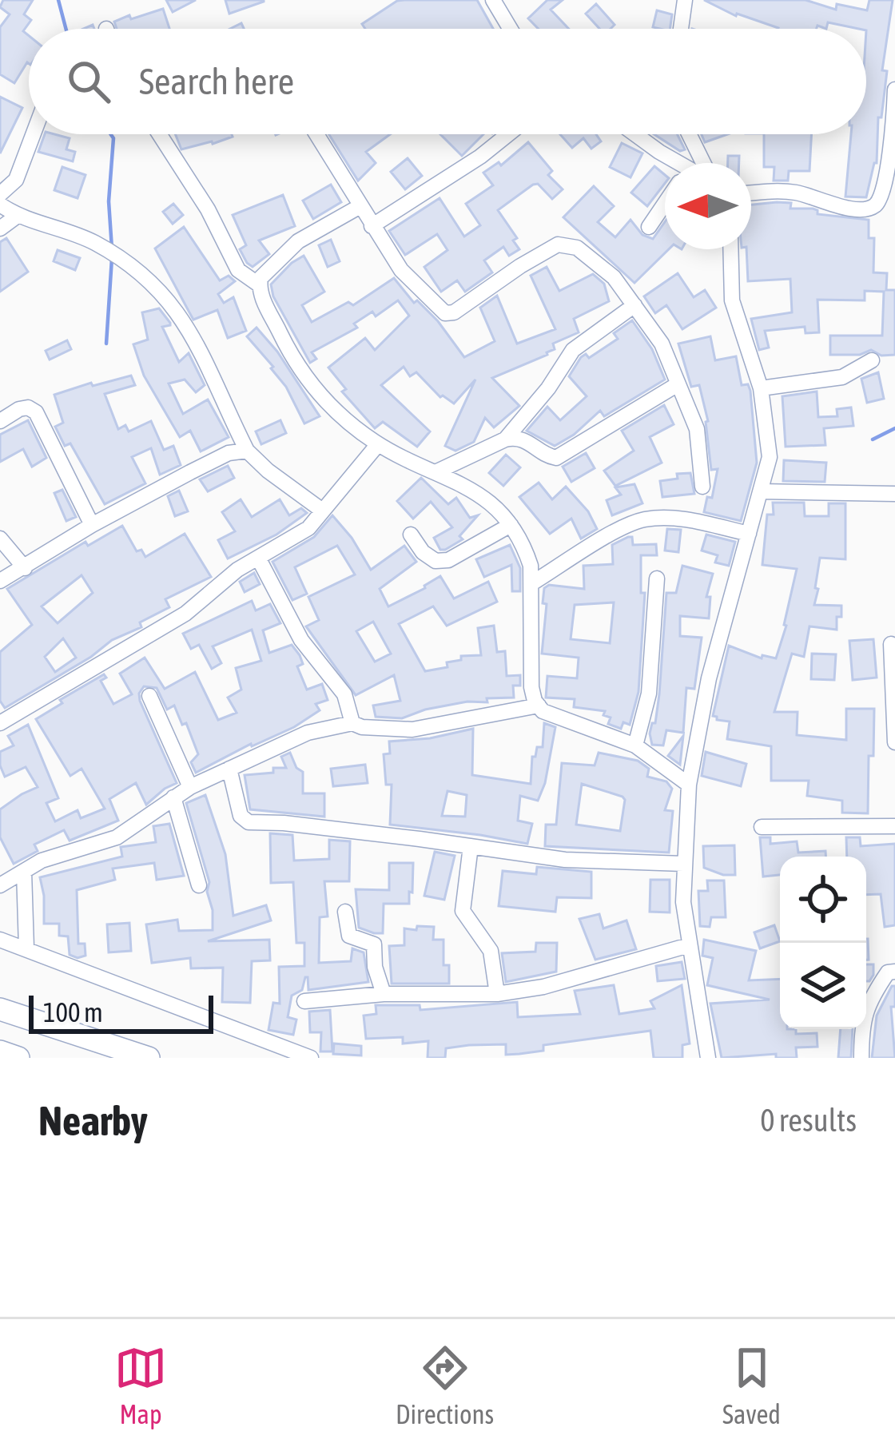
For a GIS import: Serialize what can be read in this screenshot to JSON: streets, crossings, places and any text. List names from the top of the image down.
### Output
{
  "scale_bar": "100 m",
  "north": "left",
  "page": {
    "search": "Search here",
    "scale": "100 m",
    "heading": ["Nearby", "0 results"],
    "nav": ["Map", "Directions", "Saved"]
  }
}
